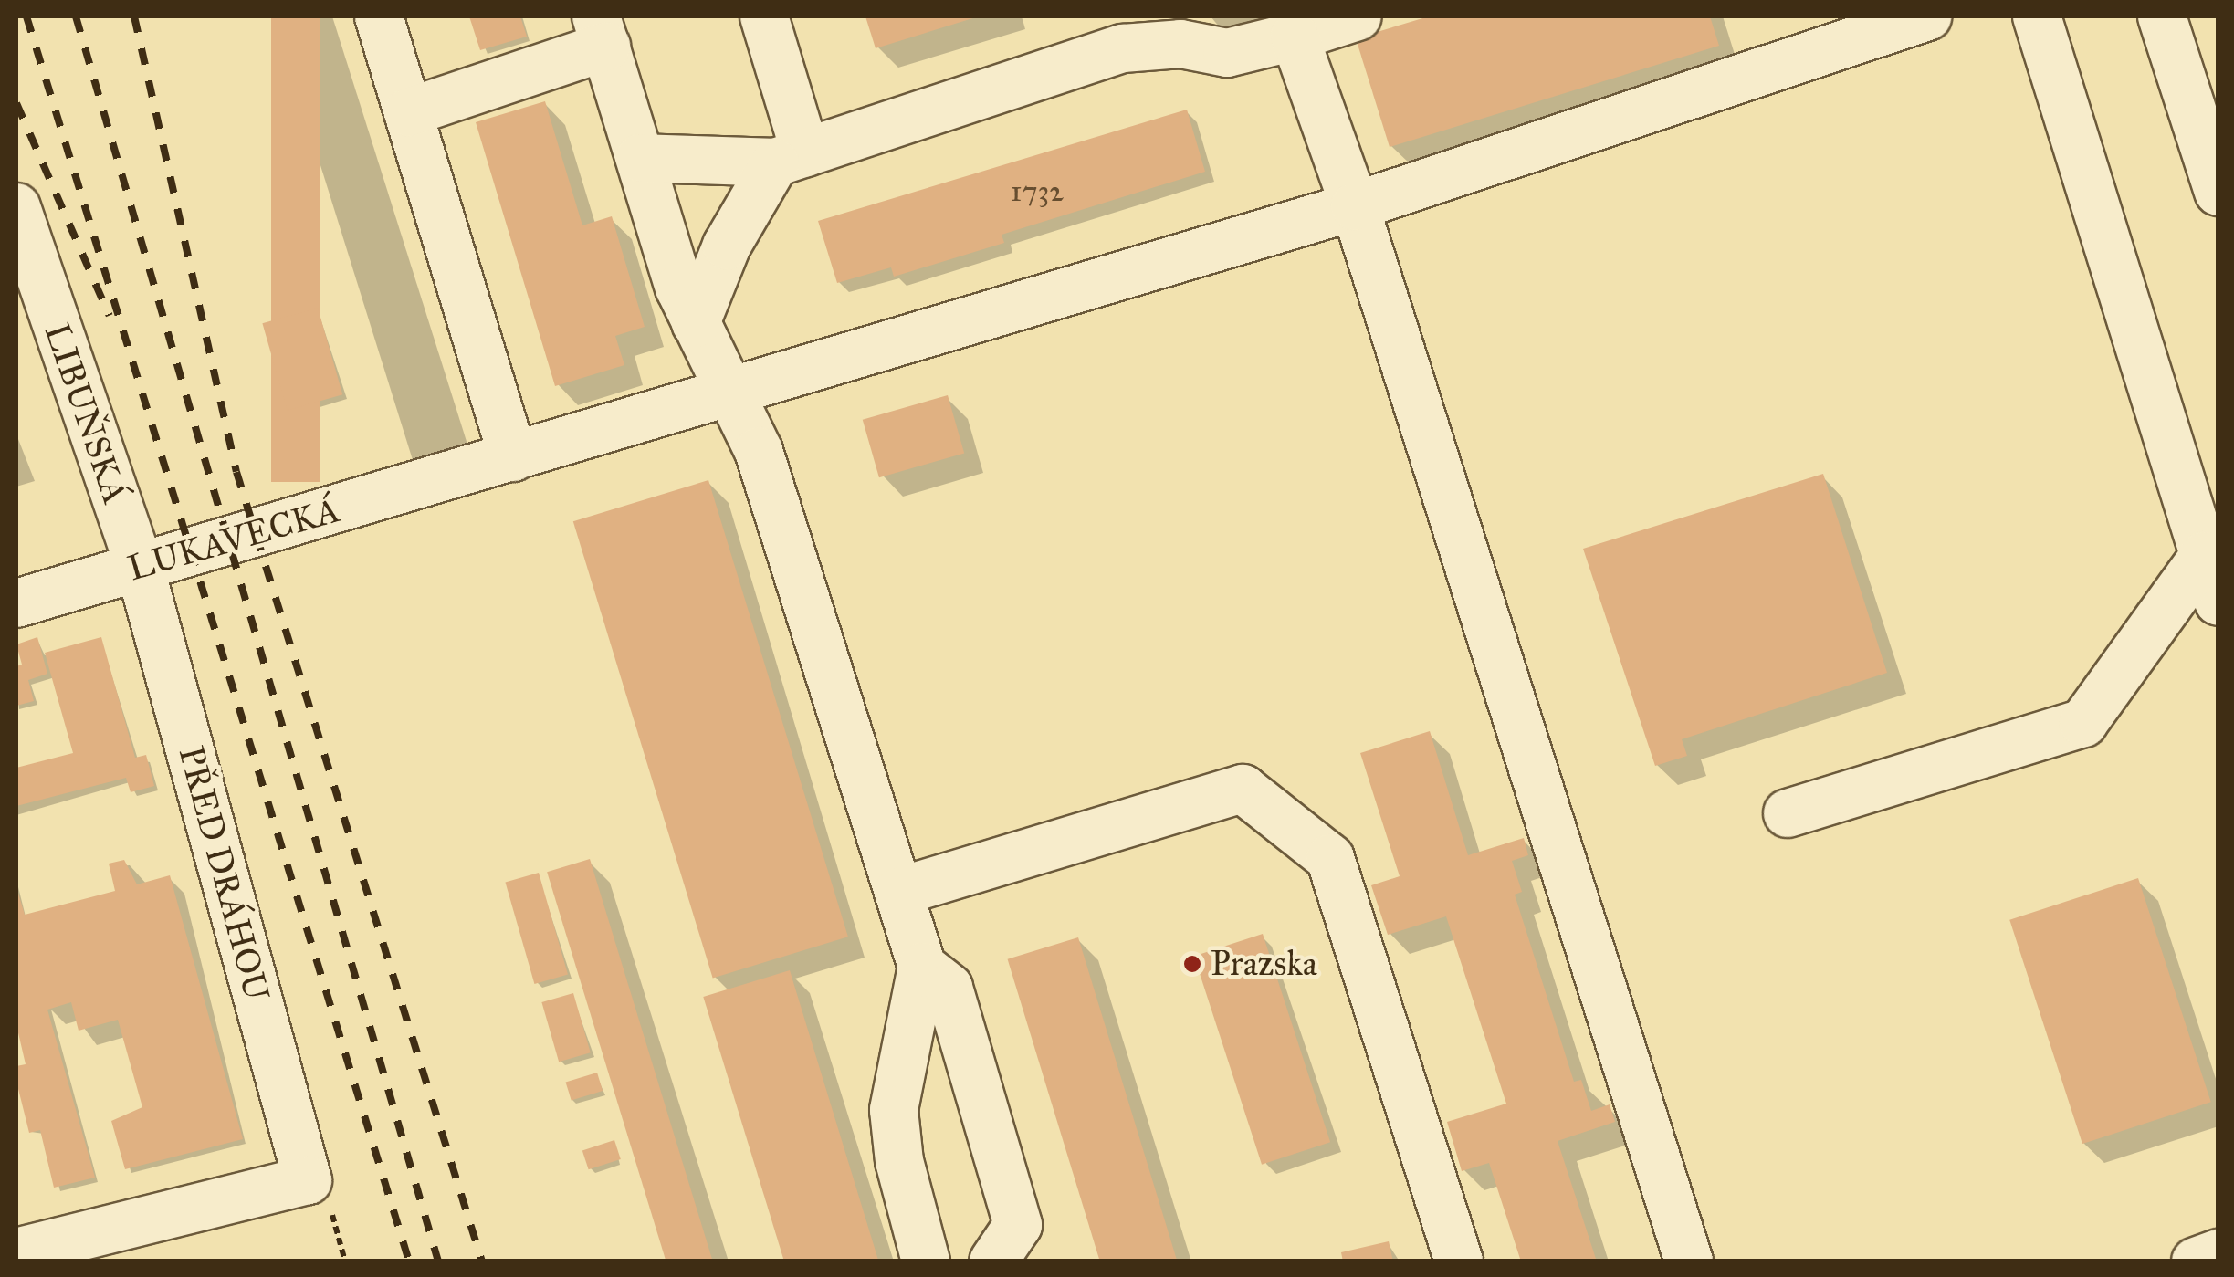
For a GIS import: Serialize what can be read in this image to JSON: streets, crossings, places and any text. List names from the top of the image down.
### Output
{
  "streets": {
    "street": ["LIBUŇSKÁ", "LUKAVECKÁ", "PŘED DRÁHOU"]
  },
  "crossings": [
    ["LIBUŇSKÁ", "LUKAVECKÁ"],
    ["LIBUŇSKÁ", "PŘED DRÁHOU"],
    ["LUKAVECKÁ", "PŘED DRÁHOU"]
  ],
  "places": ["Prazska"],
  "house_numbers": ["1732"]
}
